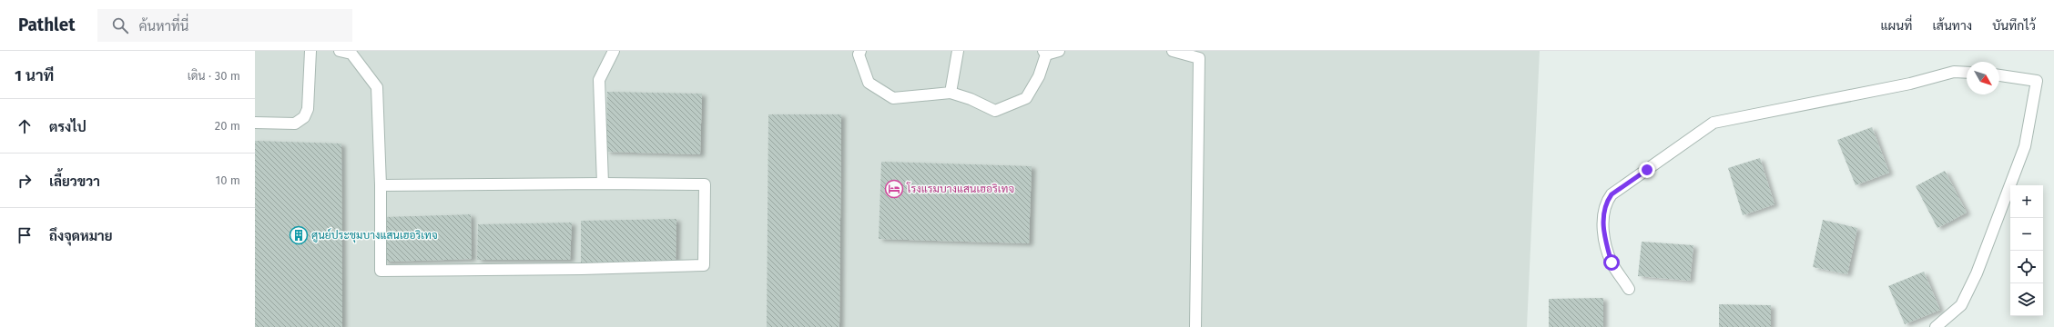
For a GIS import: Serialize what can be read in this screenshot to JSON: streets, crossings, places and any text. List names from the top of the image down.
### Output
{
  "places": {
    "hotel": ["โรงแรมบางแสนเฮอริเทจ"],
    "building": ["ศูนย์ประชุมบางแสนเฮอริเทจ"]
  },
  "north": "bottom right",
  "page": {
    "header": "Pathlet",
    "search": "ค้นหาที่นี่",
    "nav": ["แผนที่", "เส้นทาง", "บันทึกไว้"],
    "heading": ["1 นาที", "เดิน · 30 m"],
    "list": [
      ["ตรงไป", "20 m"],
      ["เลี้ยวขวา", "10 m"],
      "ถึงจุดหมาย"
    ],
    "map_buttons": ["+", "−"]
  }
}
